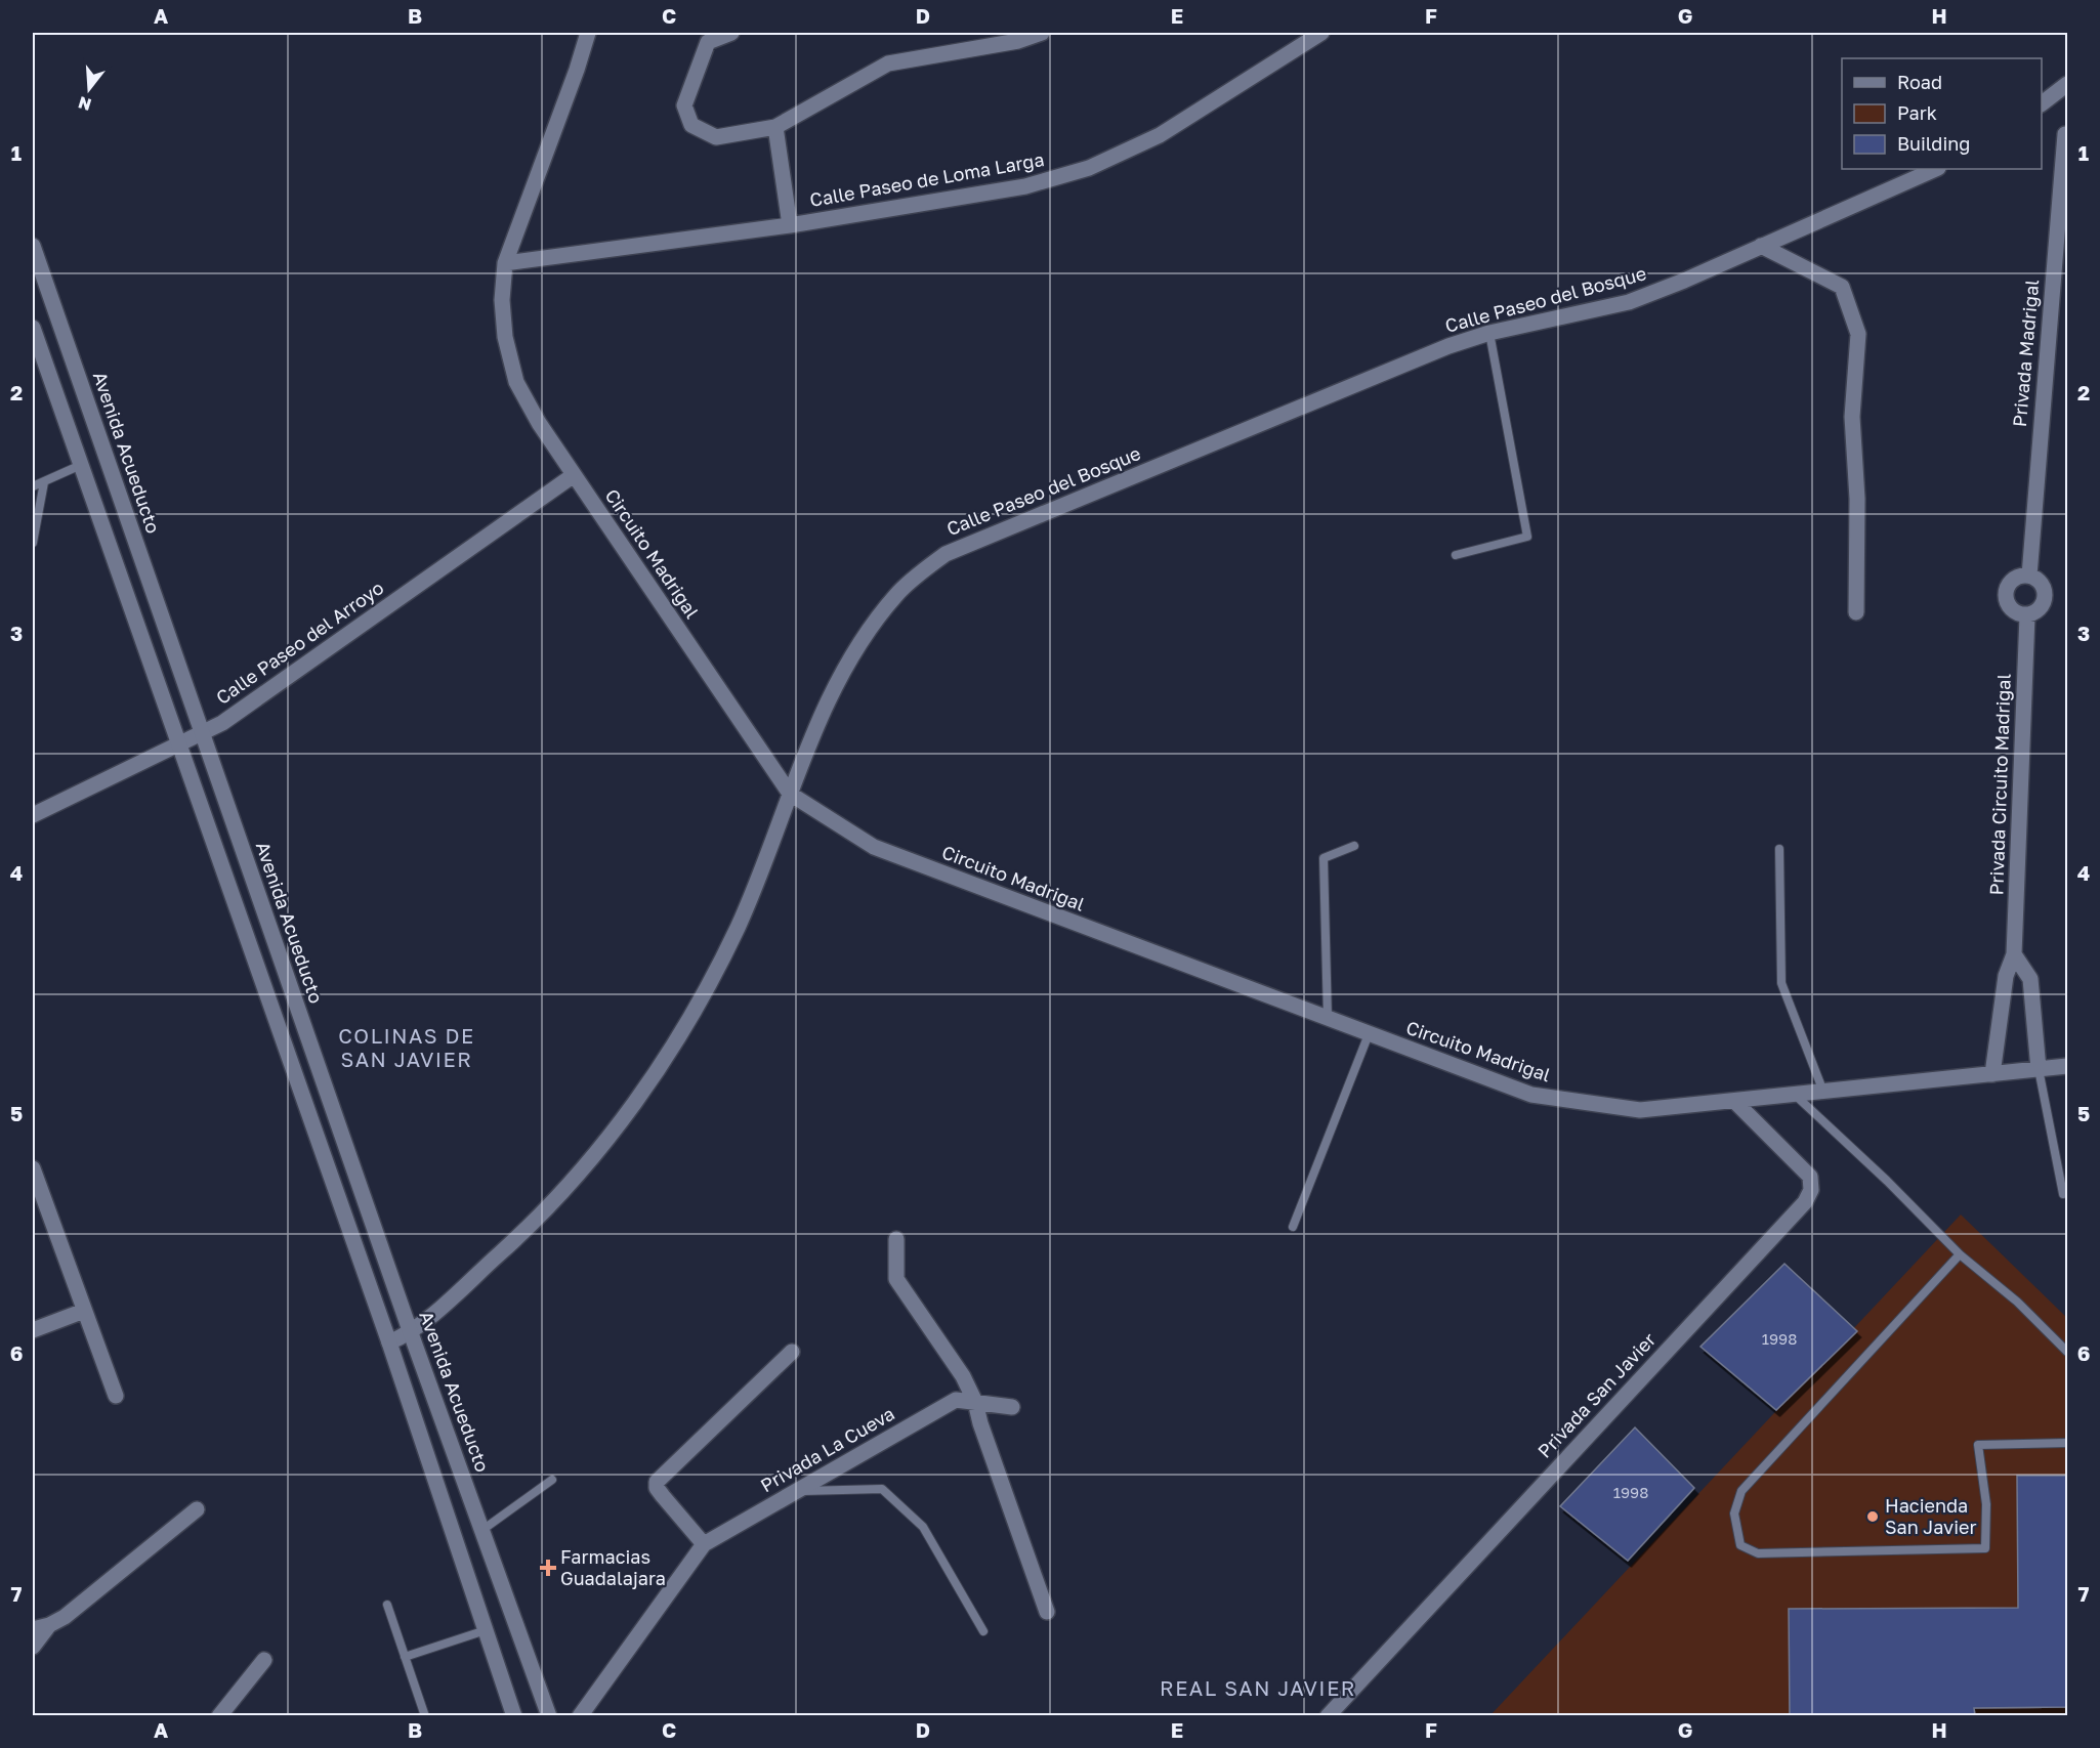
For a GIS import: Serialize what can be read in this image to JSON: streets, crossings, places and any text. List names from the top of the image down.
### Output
{
  "streets": {
    "street": [
      "Calle Paseo de Loma Larga",
      "Calle Paseo del Bosque",
      "Privada Madrigal",
      "Avenida Acueducto",
      "Circuito Madrigal",
      "Calle Paseo del Arroyo",
      "Privada Circuito Madrigal",
      "Privada San Javier",
      "Privada La Cueva"
    ]
  },
  "crossings": [
    ["Calle Paseo de Loma Larga", "Circuito Madrigal"],
    ["Calle Paseo del Bosque", "Avenida Acueducto"],
    ["Calle Paseo del Bosque", "Circuito Madrigal"],
    ["Privada Madrigal", "Privada Circuito Madrigal"],
    ["Avenida Acueducto", "Calle Paseo del Arroyo"],
    ["Circuito Madrigal", "Calle Paseo del Arroyo"],
    ["Circuito Madrigal", "Privada Circuito Madrigal"],
    ["Circuito Madrigal", "Privada San Javier"]
  ],
  "districts": ["COLINAS DE SAN JAVIER", "REAL SAN JAVIER"],
  "places": {
    "other": ["Hacienda San Javier"],
    "health": ["Farmacias Guadalajara"]
  },
  "house_numbers": ["1998", "1998"],
  "legend": ["Road", "Park", "Building"],
  "north": "bottom",
  "grid": {
    "columns": [
      "A",
      "B",
      "C",
      "D",
      "E",
      "F",
      "G",
      "H"
    ],
    "rows": [
      "1",
      "2",
      "3",
      "4",
      "5",
      "6",
      "7"
    ]
  }
}
